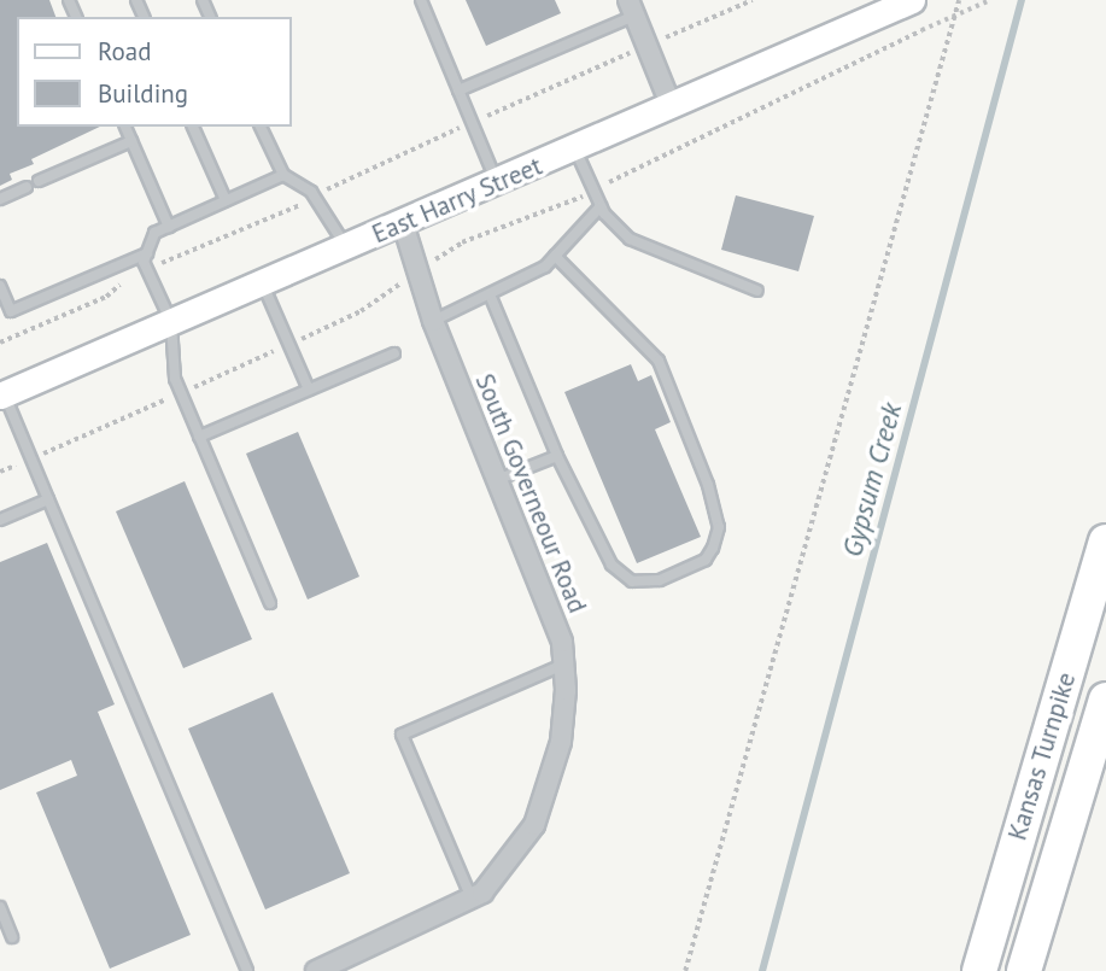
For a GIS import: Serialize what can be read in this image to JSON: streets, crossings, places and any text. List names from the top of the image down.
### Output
{
  "streets": {
    "highway": ["Kansas Turnpike"],
    "main road": ["East Harry Street"],
    "street": ["South Governeour Road"]
  },
  "crossings": [
    ["East Harry Street", "South Governeour Road"]
  ],
  "water": ["Gypsum Creek"],
  "legend": ["Road", "Building"]
}
